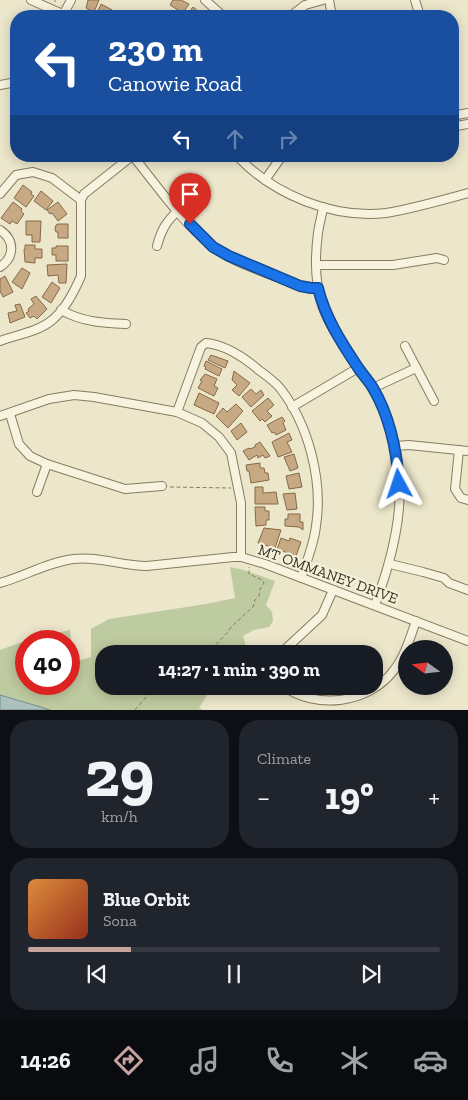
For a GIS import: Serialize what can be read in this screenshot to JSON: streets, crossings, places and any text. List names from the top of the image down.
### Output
{
  "streets": {
    "street": ["MT OMMANEY DRIVE"]
  },
  "north": "left",
  "page": {
    "turn": ["230 m", "Canowie Road"],
    "limit": "40",
    "trip": "14:27 · 1 min · 390 m",
    "tile": [
      ["29", "km/h"],
      "Climate"
    ],
    "heat": ["−", "19°", "+"],
    "song": ["Blue Orbit", "Sona"],
    "tabs": "14:26"
  }
}
